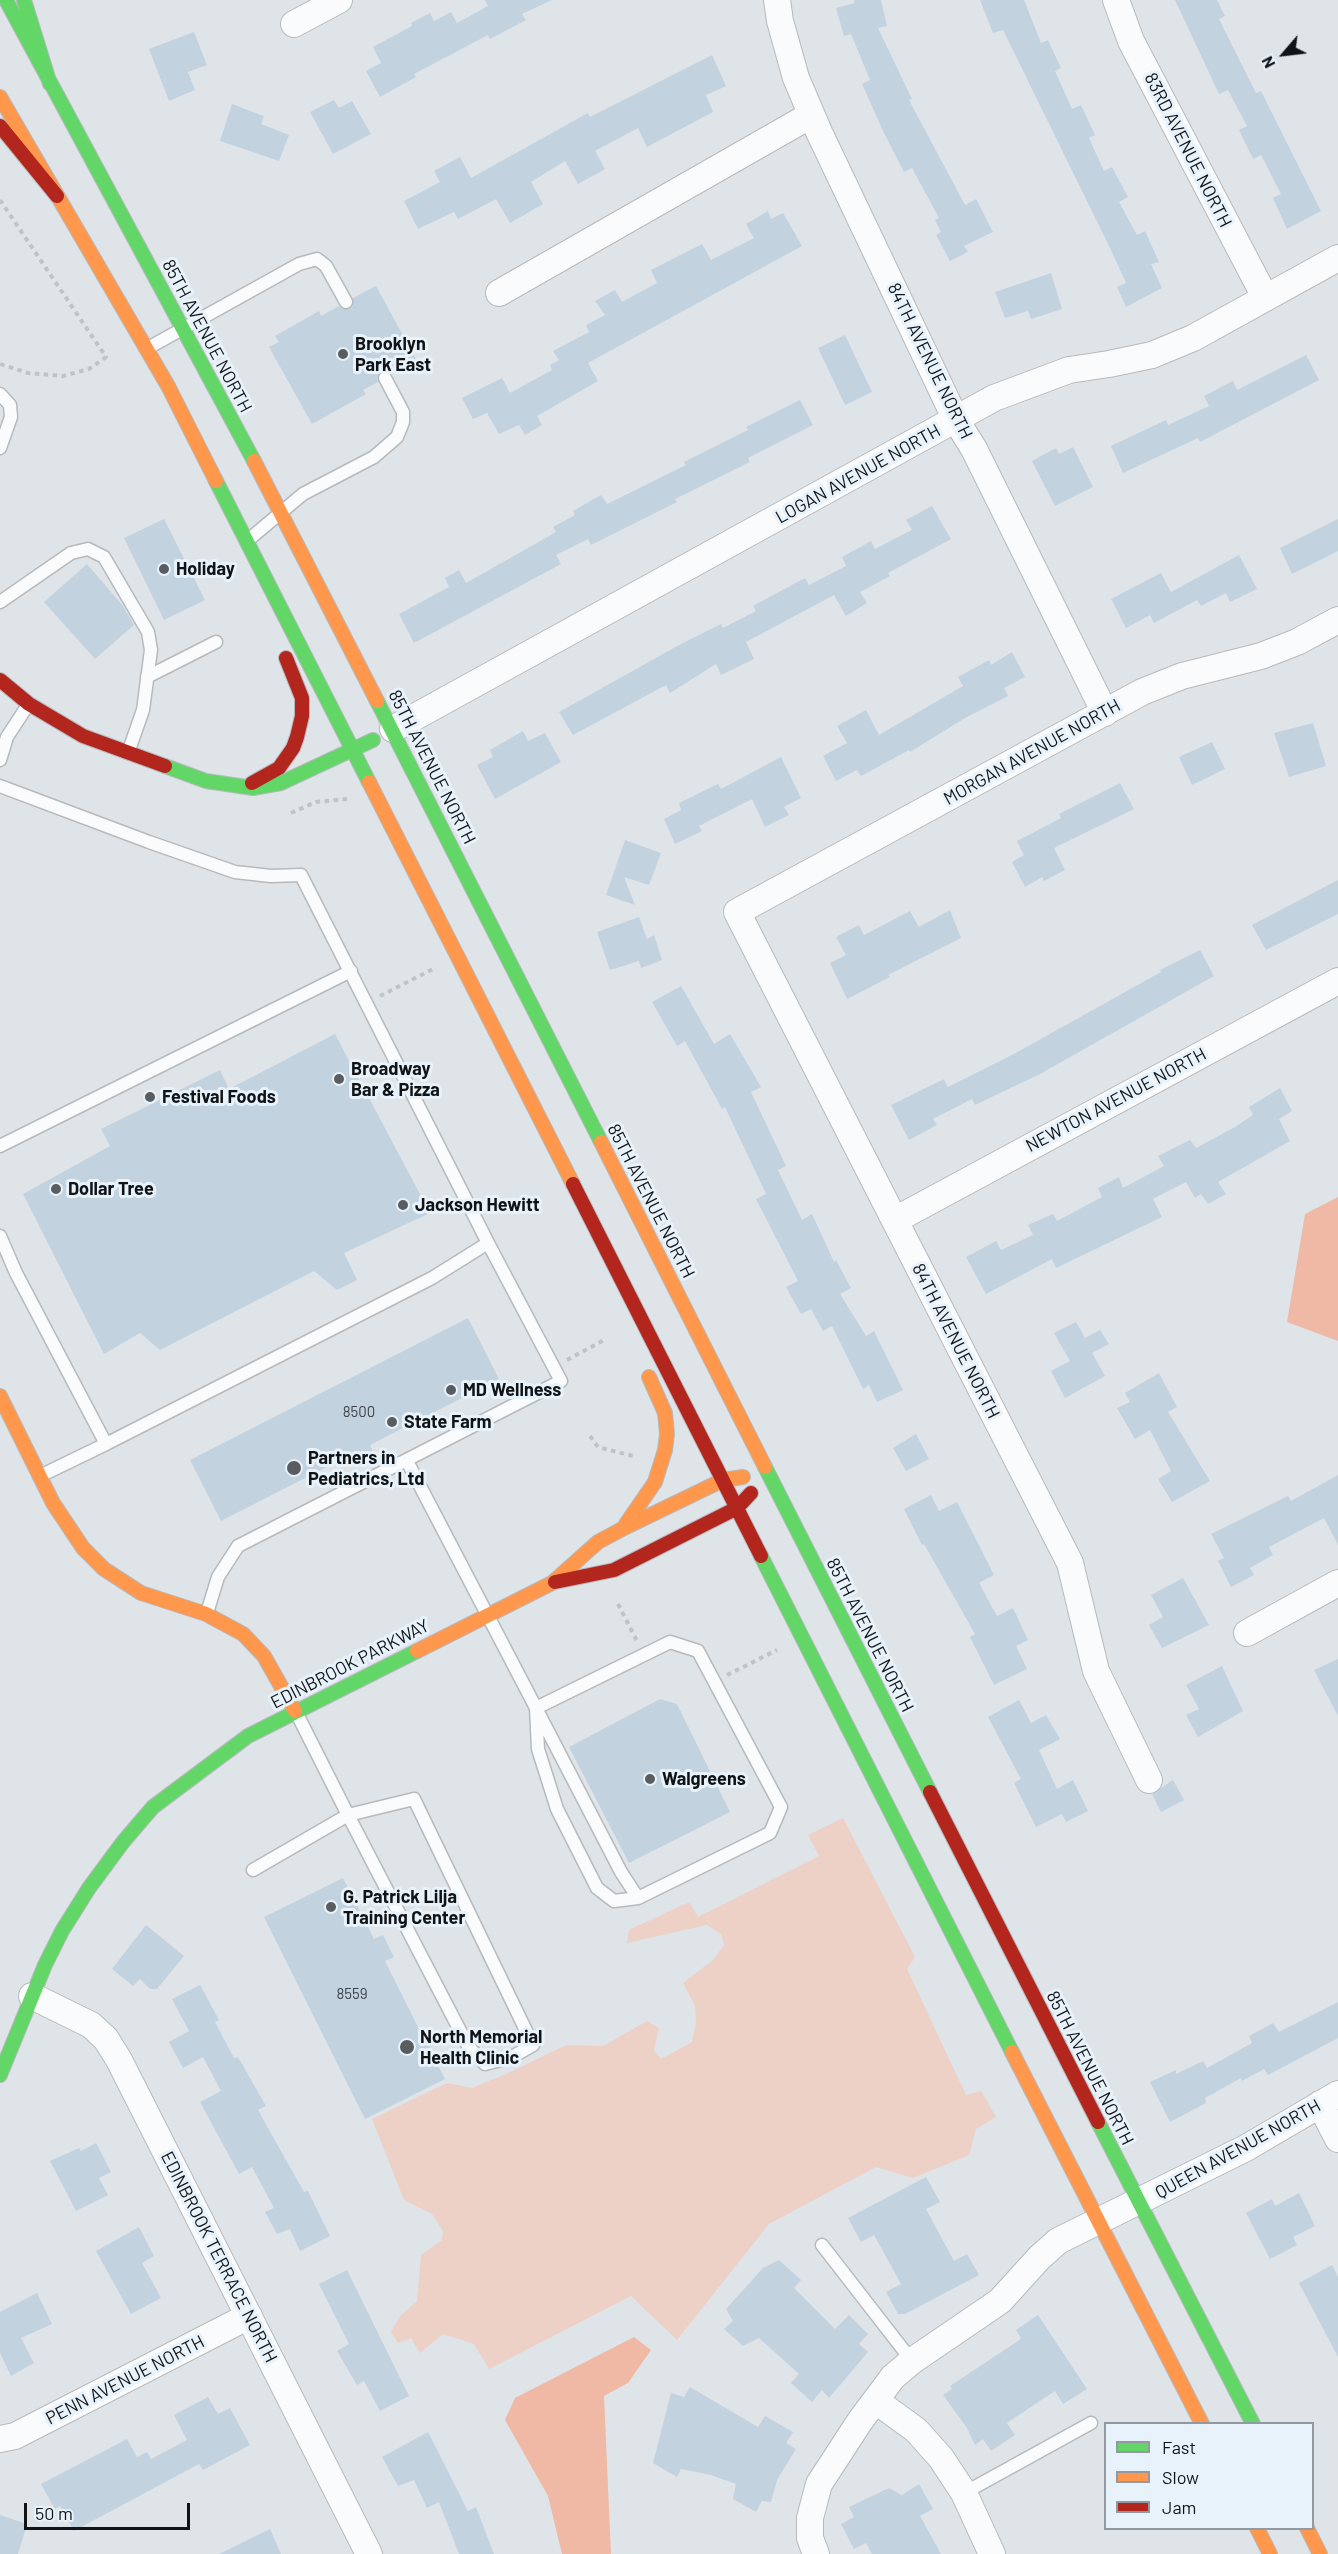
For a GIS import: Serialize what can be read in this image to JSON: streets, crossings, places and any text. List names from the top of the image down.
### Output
{
  "streets": {
    "main road": ["85TH AVENUE NORTH", "EDINBROOK PARKWAY"],
    "street": [
      "83RD AVENUE NORTH",
      "84TH AVENUE NORTH",
      "LOGAN AVENUE NORTH",
      "MORGAN AVENUE NORTH",
      "NEWTON AVENUE NORTH",
      "QUEEN AVENUE NORTH",
      "EDINBROOK TERRACE NORTH",
      "PENN AVENUE NORTH"
    ]
  },
  "crossings": [
    ["83RD AVENUE NORTH", "LOGAN AVENUE NORTH"],
    ["85TH AVENUE NORTH", "LOGAN AVENUE NORTH"],
    ["85TH AVENUE NORTH", "EDINBROOK PARKWAY"],
    ["85TH AVENUE NORTH", "QUEEN AVENUE NORTH"],
    ["84TH AVENUE NORTH", "LOGAN AVENUE NORTH"],
    ["84TH AVENUE NORTH", "MORGAN AVENUE NORTH"],
    ["84TH AVENUE NORTH", "NEWTON AVENUE NORTH"],
    ["EDINBROOK PARKWAY", "EDINBROOK TERRACE NORTH"],
    ["EDINBROOK TERRACE NORTH", "PENN AVENUE NORTH"]
  ],
  "places": [
    "Brooklyn Park East",
    "Holiday",
    "Broadway Bar & Pizza",
    "Festival Foods",
    "Dollar Tree",
    "Jackson Hewitt",
    "MD Wellness",
    "State Farm",
    "Partners in Pediatrics, Ltd",
    "Walgreens",
    "G. Patrick Lilja Training Center",
    "North Memorial Health Clinic"
  ],
  "house_numbers": ["8500", "8559"],
  "legend": ["Fast", "Slow", "Jam"],
  "scale_bar": "50 m",
  "north": "bottom left"
}
